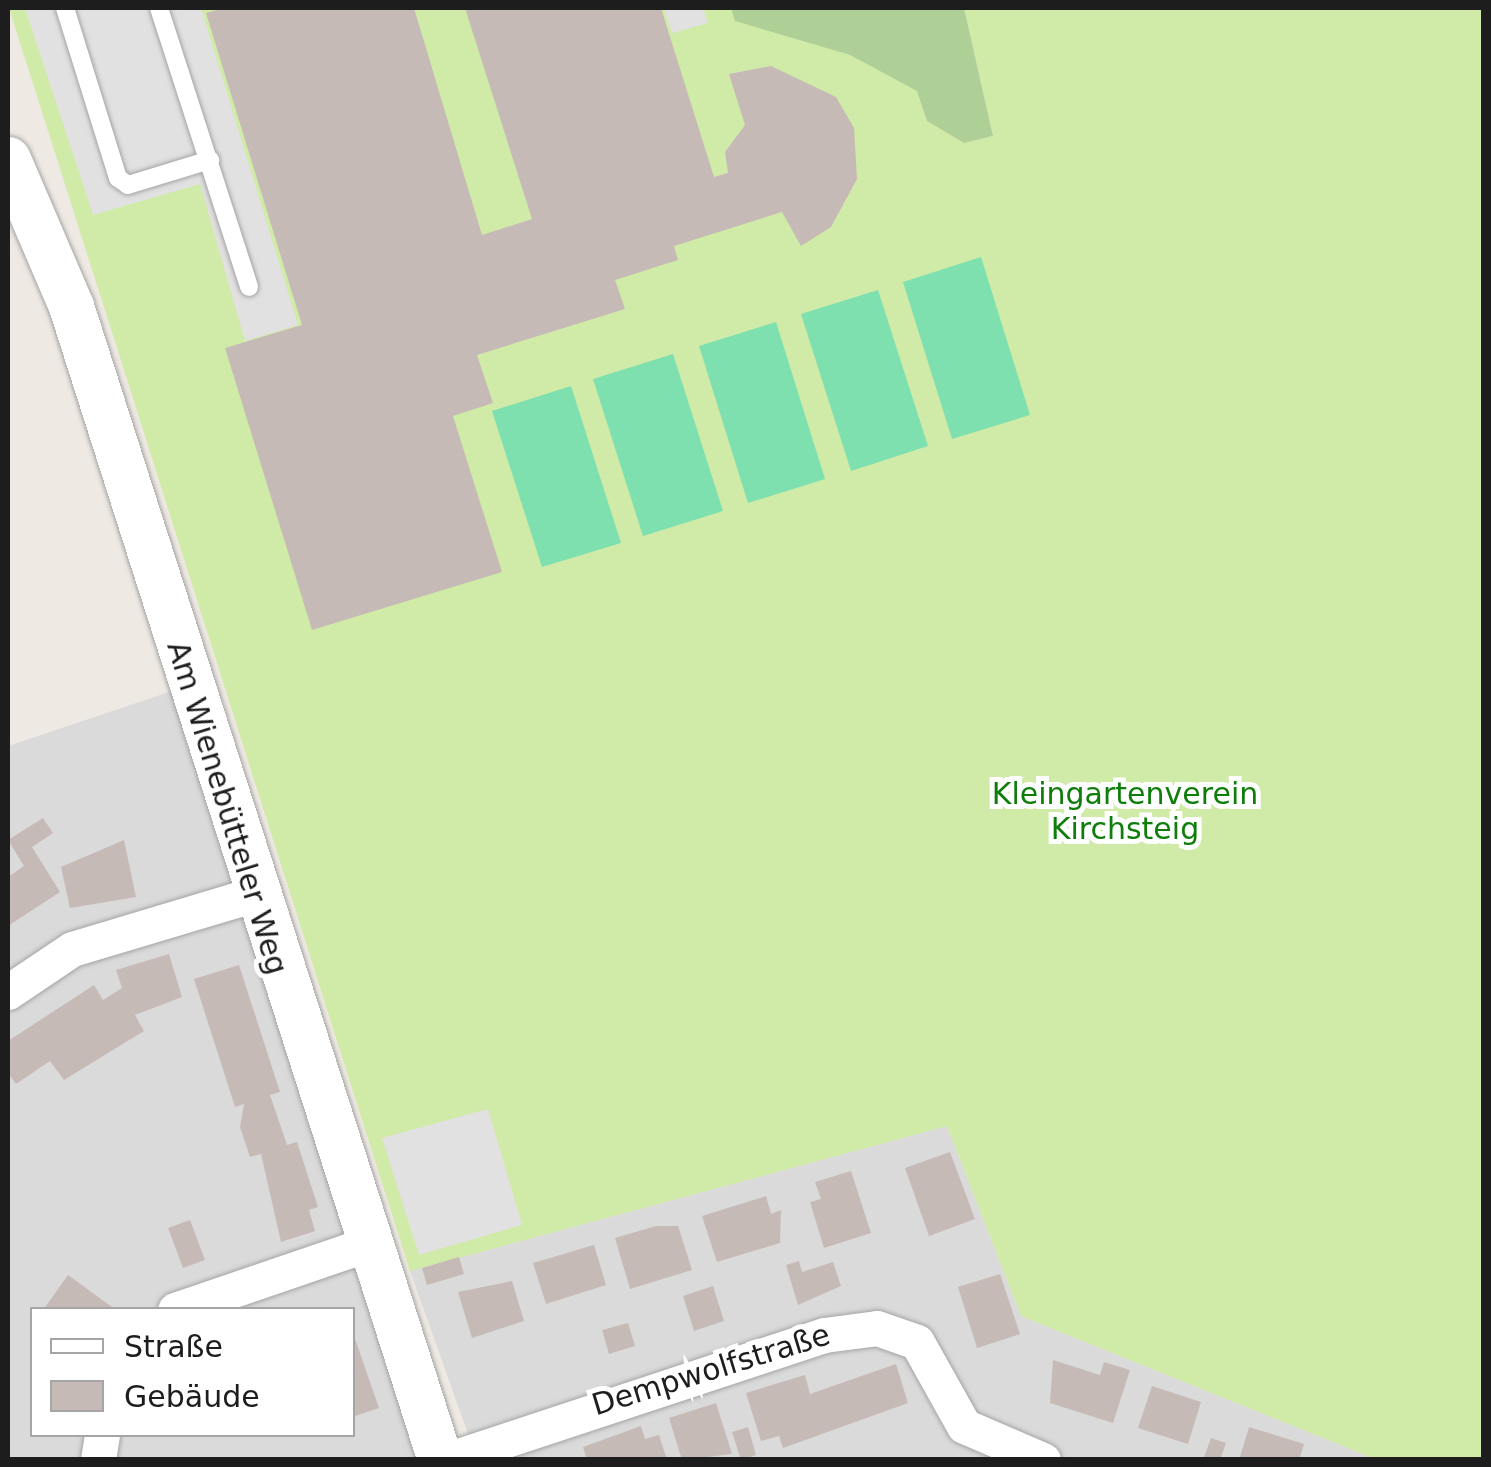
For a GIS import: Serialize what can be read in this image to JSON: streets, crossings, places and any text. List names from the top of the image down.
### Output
{
  "streets": {
    "street": ["Am Wienebütteler Weg", "Dempwolfstraße"]
  },
  "crossings": [
    ["Am Wienebütteler Weg", "Dempwolfstraße"]
  ],
  "parks": ["Kleingartenverein Kirchsteig"],
  "legend": ["Straße", "Gebäude"]
}
